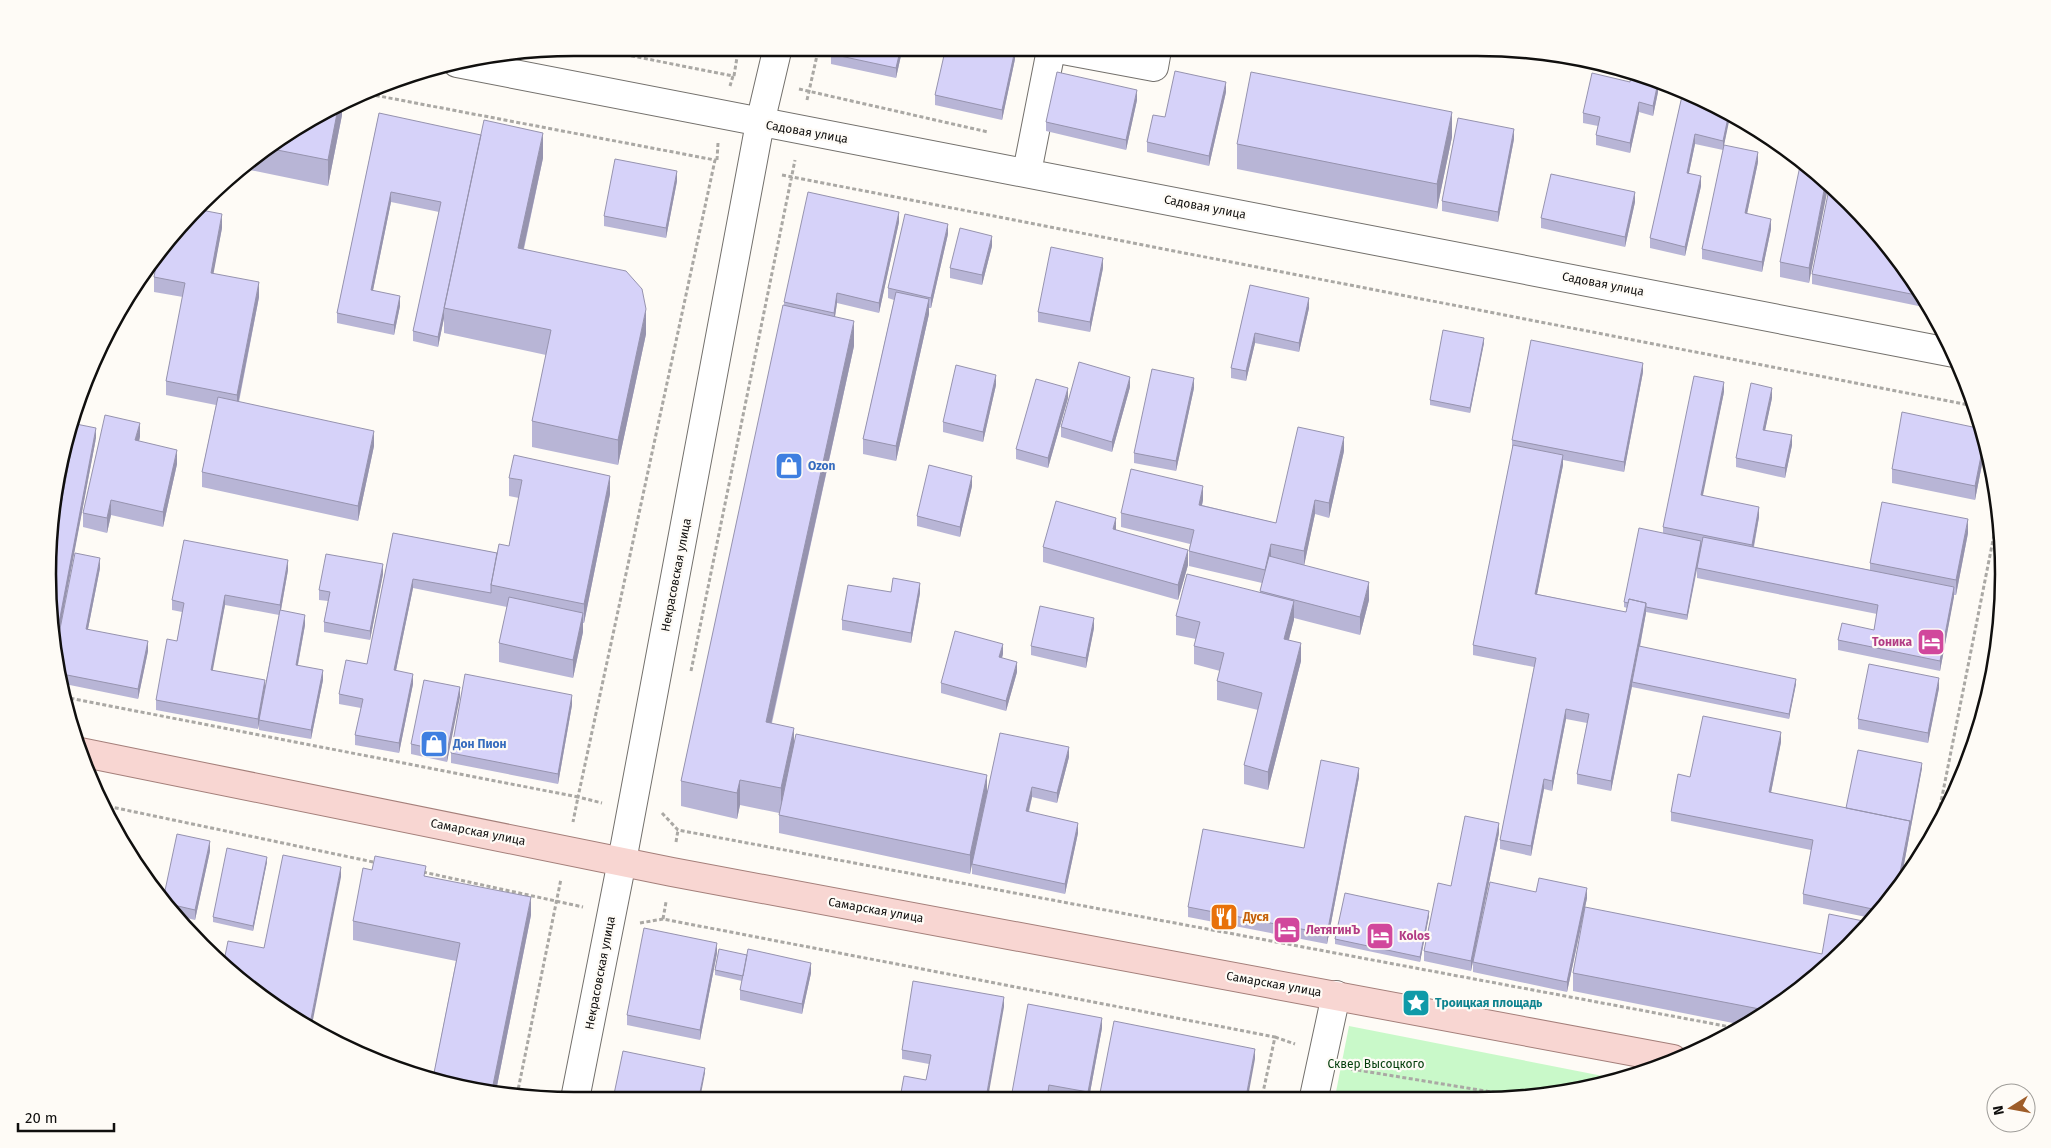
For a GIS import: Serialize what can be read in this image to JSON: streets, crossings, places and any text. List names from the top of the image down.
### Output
{
  "streets": {
    "main road": ["Самарская улица"],
    "street": ["Садовая улица", "Некрасовская улица"]
  },
  "crossings": [
    ["Садовая улица", "Некрасовская улица"],
    ["Некрасовская улица", "Самарская улица"]
  ],
  "parks": ["Сквер Высоцкого"],
  "places": {
    "shop": ["Ozon", "Дон Пион"],
    "hotel": ["Тоника", "ЛетягинЪ", "Kolos"],
    "restaurant": ["Дуся"],
    "place": ["Троицкая площадь"]
  },
  "scale_bar": "20 m",
  "north": "left"
}
